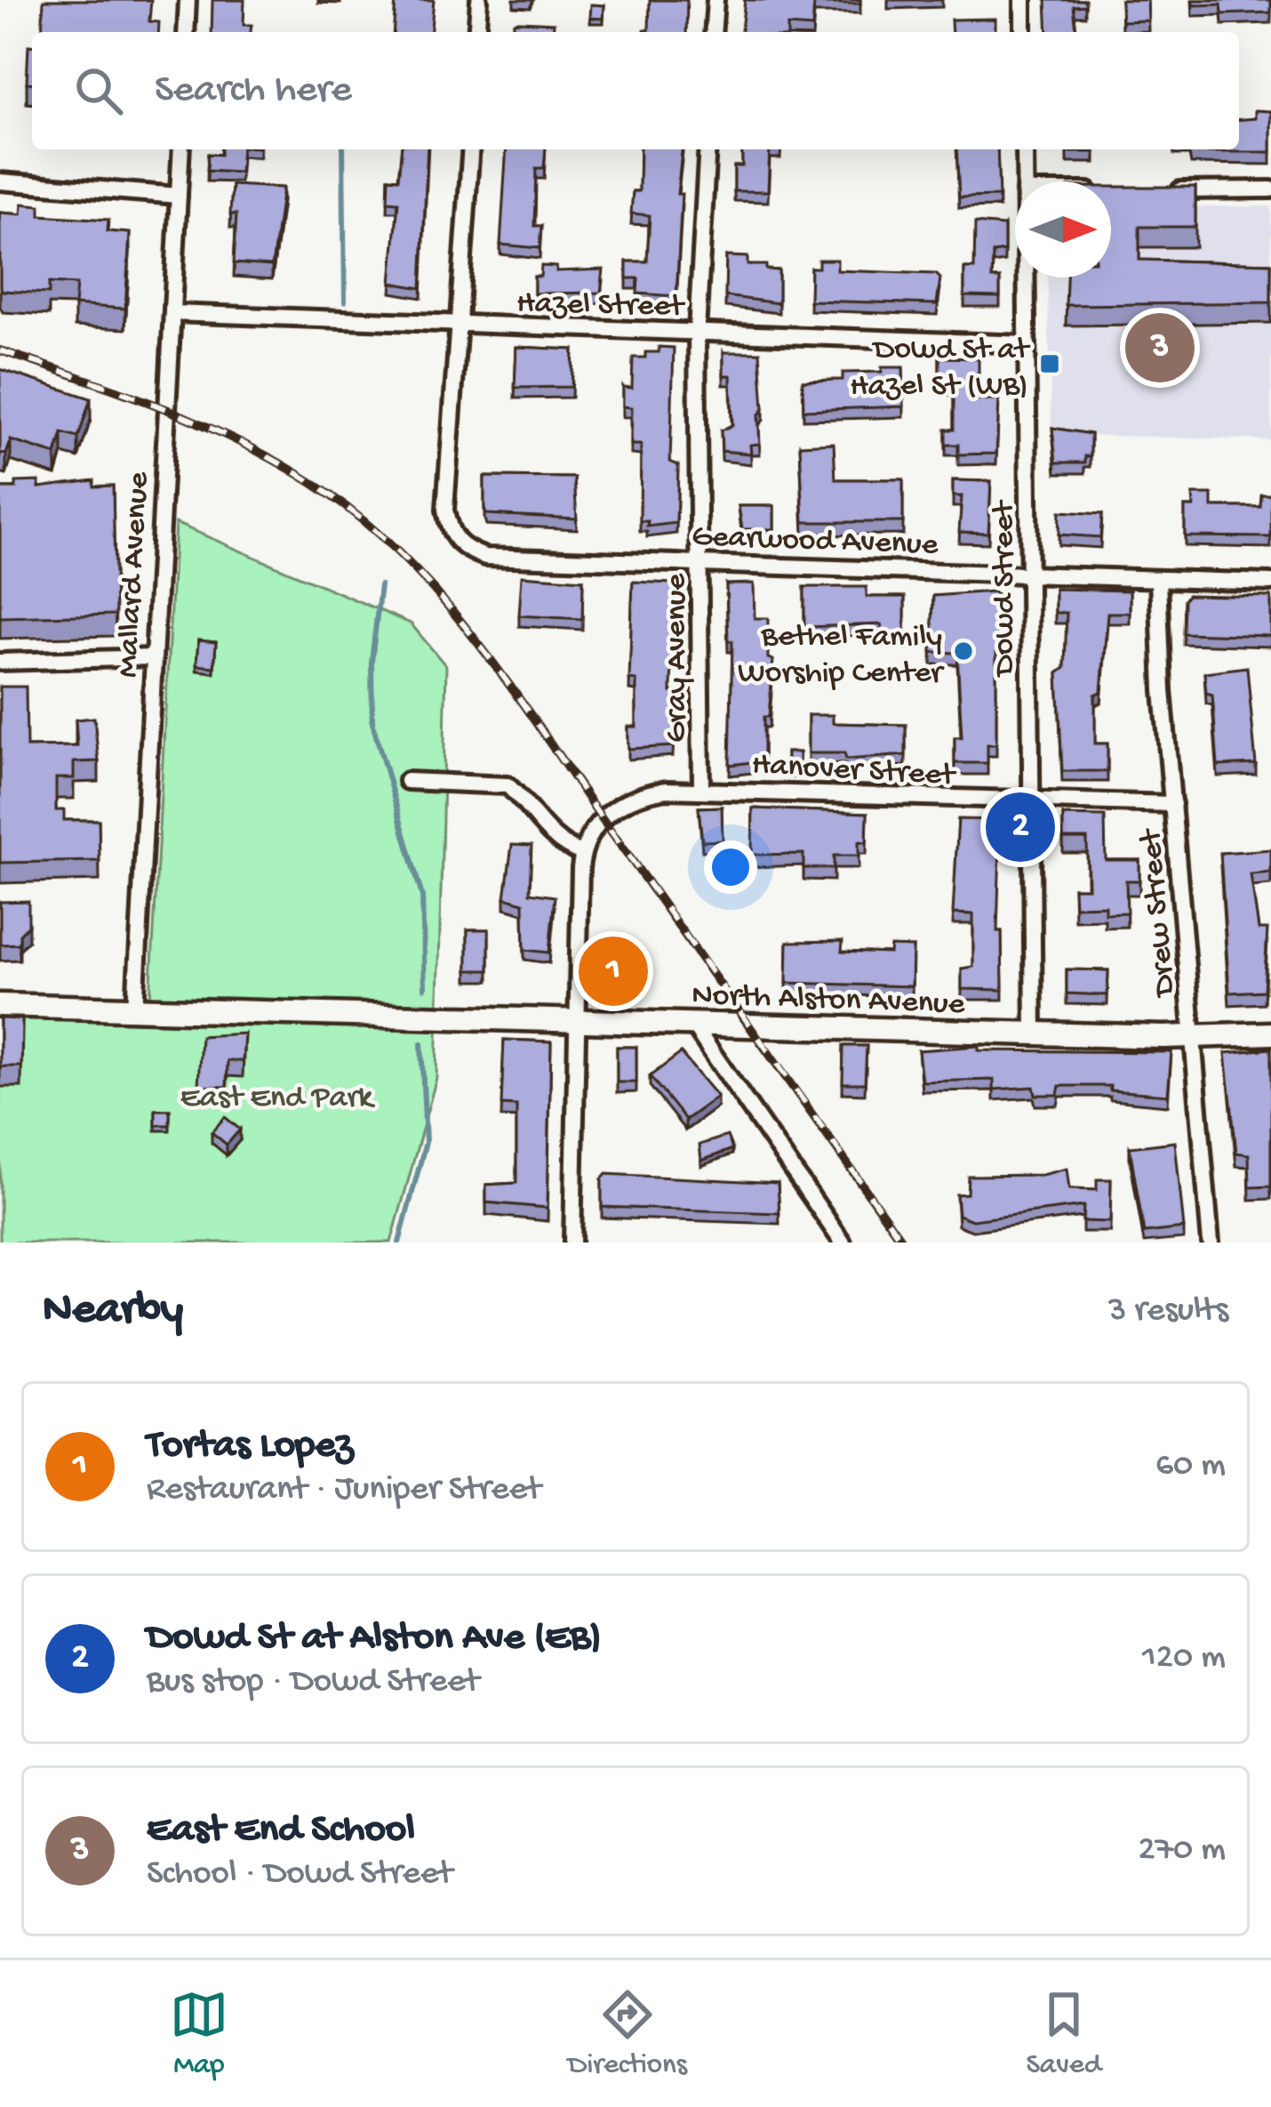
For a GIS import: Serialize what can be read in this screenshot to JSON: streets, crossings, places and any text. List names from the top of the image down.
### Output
{
  "streets": {
    "main road": ["North Alston Avenue"],
    "street": [
      "Hazel Street",
      "Gearwood Avenue",
      "Mallard Avenue",
      "Dowd Street",
      "Gray Avenue",
      "Hanover Street",
      "Drew Street"
    ]
  },
  "crossings": [
    ["Hazel Street", "Gearwood Avenue"],
    ["Hazel Street", "Mallard Avenue"],
    ["Hazel Street", "Dowd Street"],
    ["Hazel Street", "Gray Avenue"],
    ["Gearwood Avenue", "Dowd Street"],
    ["Gearwood Avenue", "Gray Avenue"],
    ["Gearwood Avenue", "Drew Street"],
    ["Mallard Avenue", "North Alston Avenue"],
    ["Dowd Street", "Hanover Street"],
    ["Dowd Street", "North Alston Avenue"],
    ["Gray Avenue", "Hanover Street"],
    ["Hanover Street", "Drew Street"],
    ["Drew Street", "North Alston Avenue"]
  ],
  "parks": ["East End Park"],
  "places": {
    "transit": ["Dowd St at Hazel St (WB)"],
    "other": ["Bethel Family Worship Center"]
  },
  "north": "right",
  "page": {
    "search": "Search here",
    "pins": ["3", "2", "1"],
    "heading": ["Nearby", "3 results"],
    "list": [
      {
        "mark": "1",
        "name": "Tortas Lopez",
        "note": "Restaurant · Juniper Street",
        "value": "60 m"
      },
      {
        "mark": "2",
        "name": "Dowd St at Alston Ave (EB)",
        "note": "Bus stop · Dowd Street",
        "value": "120 m"
      },
      {
        "mark": "3",
        "name": "East End School",
        "note": "School · Dowd Street",
        "value": "270 m"
      }
    ],
    "nav": ["Map", "Directions", "Saved"]
  }
}
